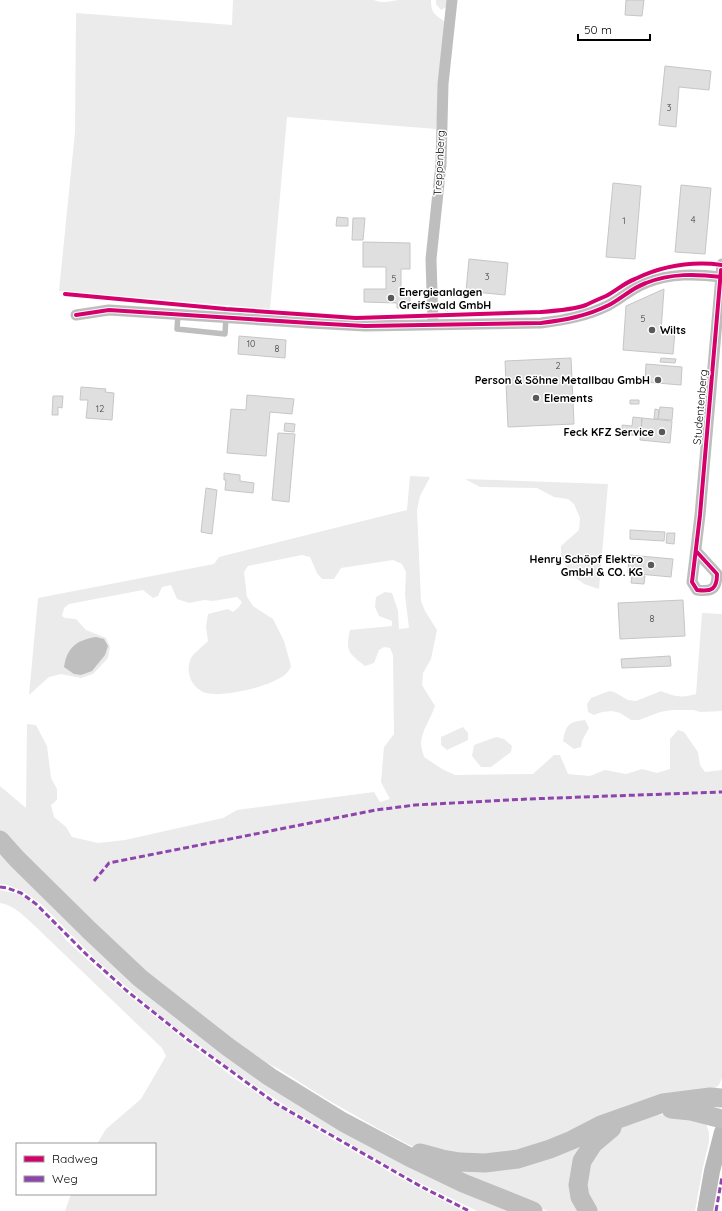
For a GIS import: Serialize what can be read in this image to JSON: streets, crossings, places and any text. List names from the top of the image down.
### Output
{
  "streets": {
    "street": ["Treppenberg", "Studentenberg"]
  },
  "places": [
    "Energieanlagen Greifswald GmbH",
    "Wilts",
    "Person & Söhne Metallbau GmbH",
    "Elements",
    "Feck KFZ Service",
    "Henry Schöpf Elektro GmbH & CO. KG"
  ],
  "house_numbers": [
    "3",
    "4",
    "1",
    "3",
    "5",
    "5",
    "10",
    "8",
    "2",
    "12",
    "8"
  ],
  "legend": ["Radweg", "Weg"],
  "scale_bar": "50 m"
}
